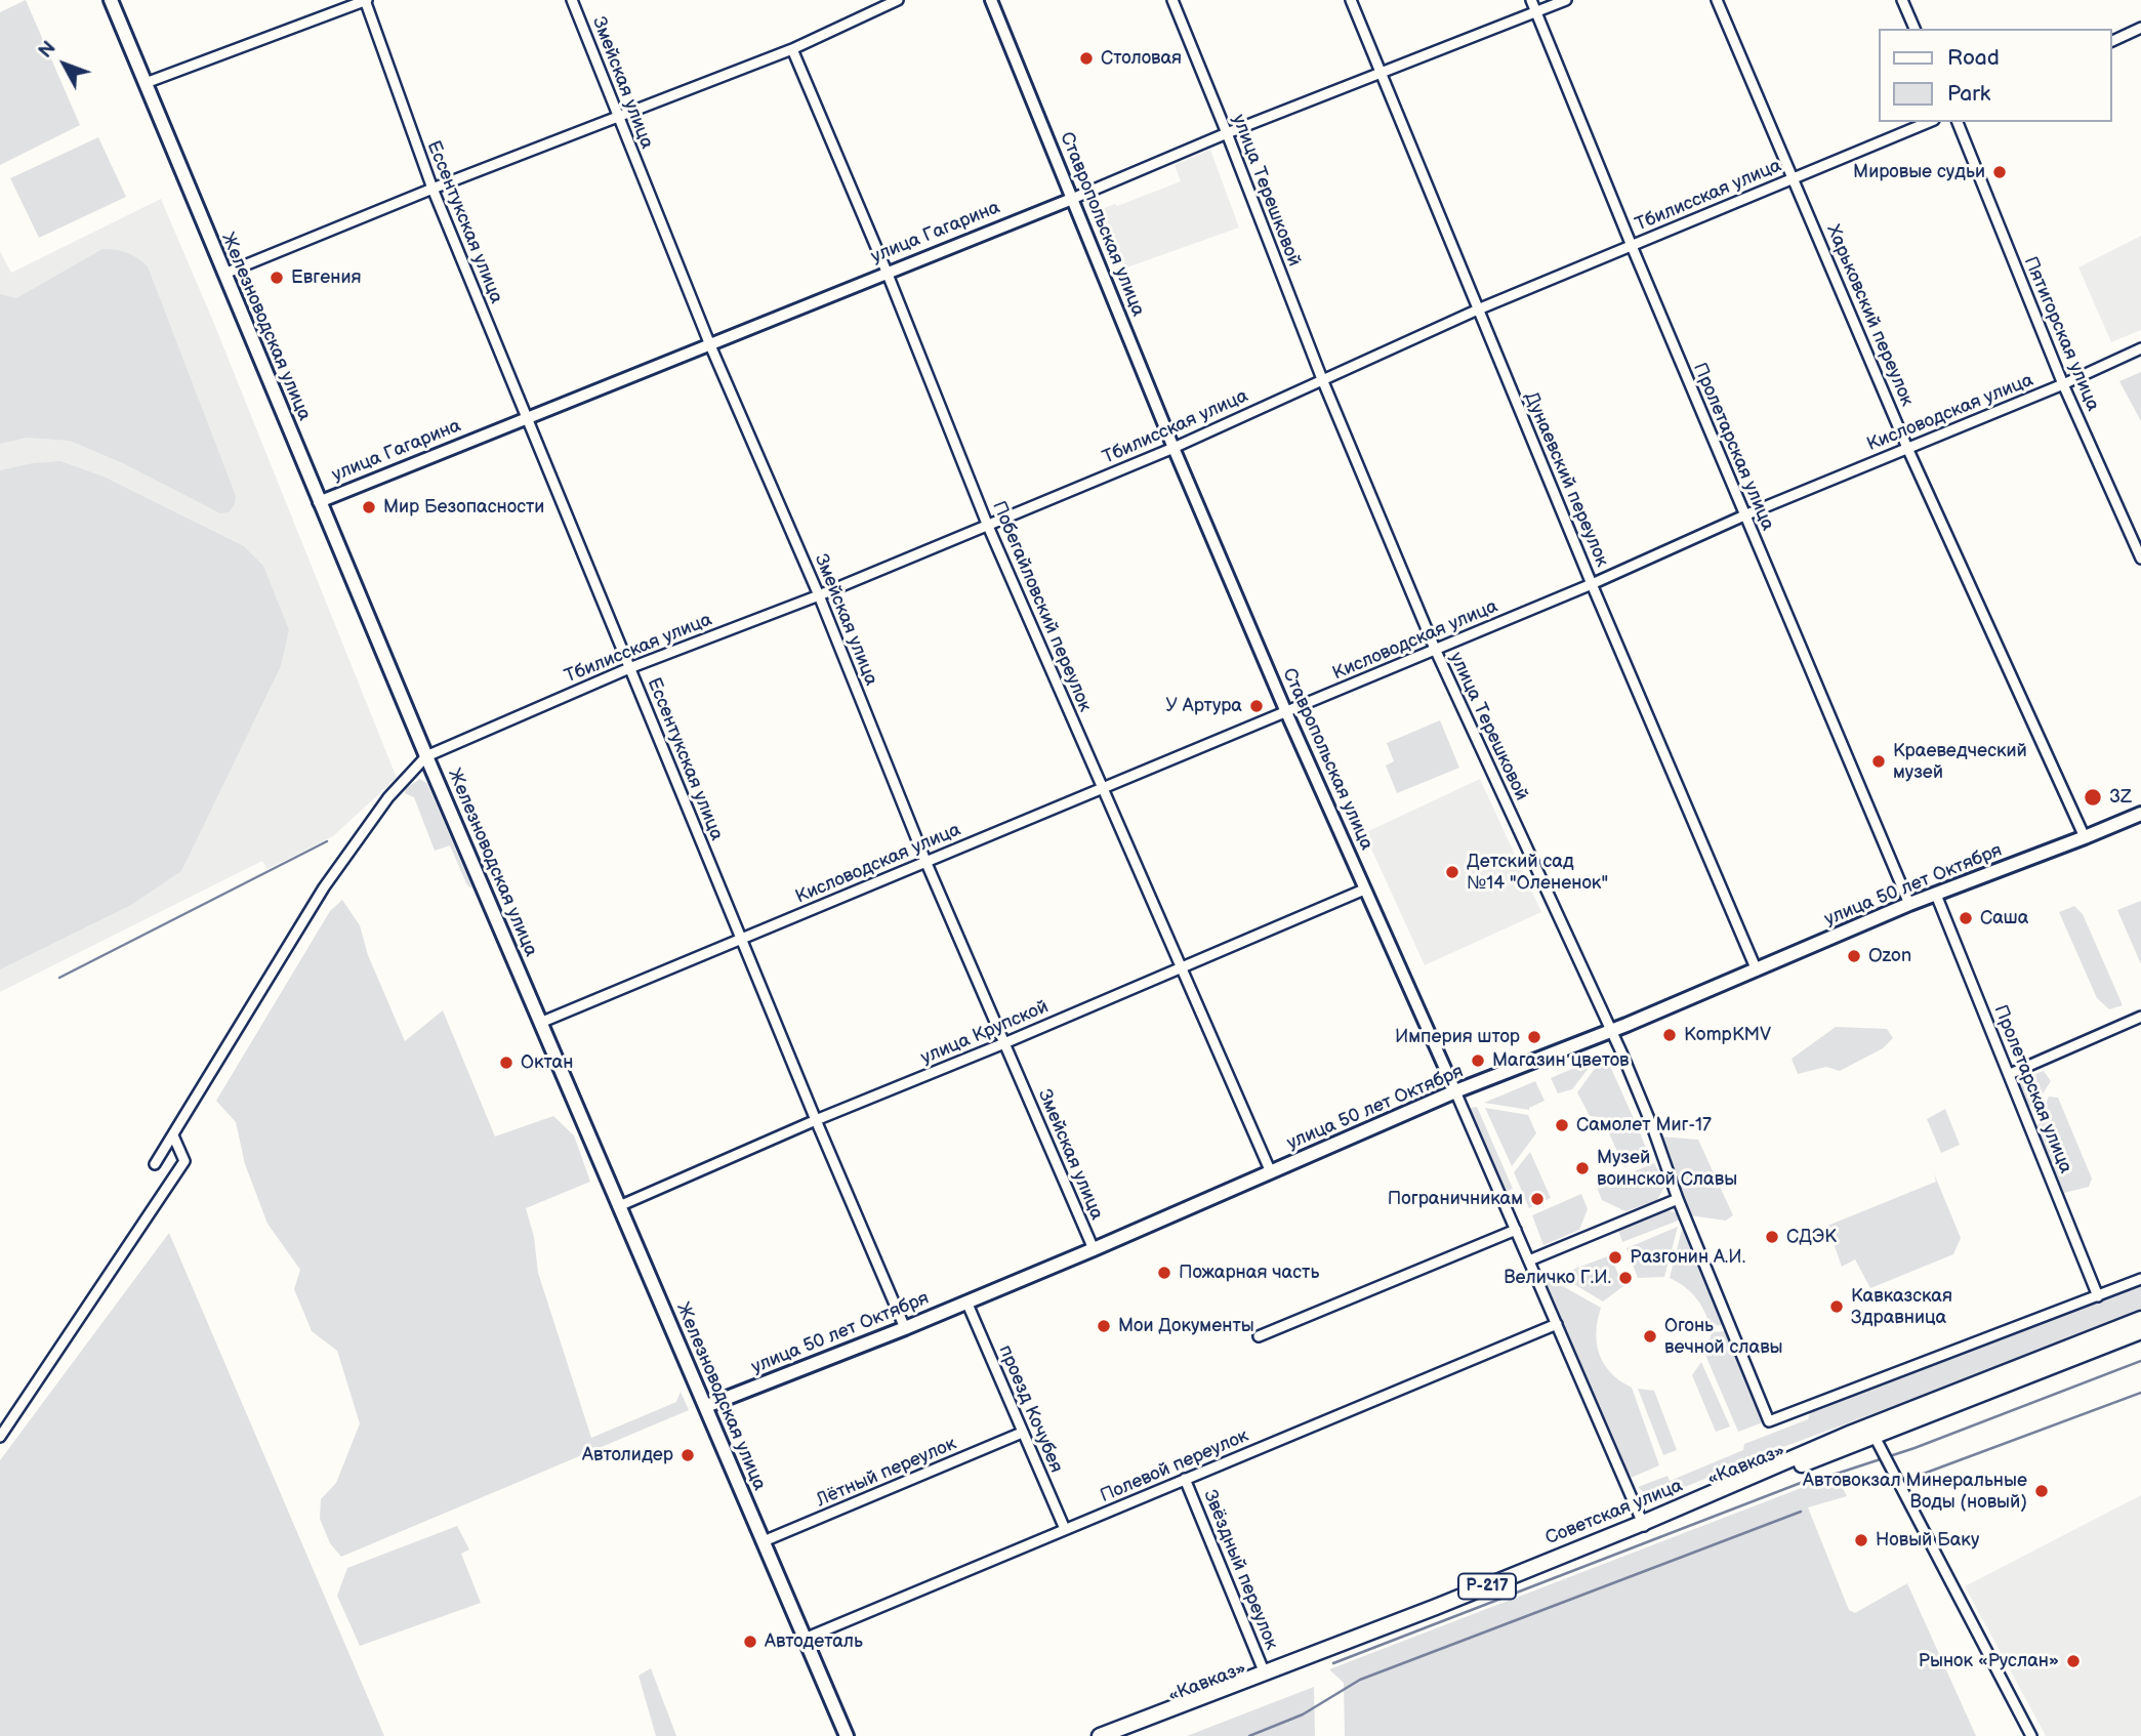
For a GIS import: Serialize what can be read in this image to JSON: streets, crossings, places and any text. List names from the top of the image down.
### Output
{
  "streets": {
    "highway": ["«Кавказ»", "Советская улица", "Р-217"],
    "main road": ["Железноводская улица", "улица 50 лет Октября"],
    "street": [
      "Змейская улица",
      "улица Терешковой",
      "Тбилисская улица",
      "Ессентукская улица",
      "Ставропольская улица",
      "улица Гагарина",
      "Харьковский переулок",
      "Пятигорская улица",
      "Кисловодская улица",
      "Пролетарская улица",
      "Дунаевский переулок",
      "Побегайловский переулок",
      "улица Крупской",
      "проезд Кочубея",
      "Полевой переулок",
      "Лётный переулок",
      "Звёздный переулок"
    ]
  },
  "crossings": [
    ["Змейская улица", "Тбилисская улица"],
    ["Змейская улица", "улица Гагарина"],
    ["Змейская улица", "Кисловодская улица"],
    ["Змейская улица", "улица 50 лет Октября"],
    ["Змейская улица", "улица Крупской"],
    ["улица Терешковой", "Тбилисская улица"],
    ["улица Терешковой", "улица Гагарина"],
    ["улица Терешковой", "Кисловодская улица"],
    ["улица Терешковой", "Пролетарская улица"],
    ["улица Терешковой", "улица 50 лет Октября"],
    ["Тбилисская улица", "Ессентукская улица"],
    ["Тбилисская улица", "Ставропольская улица"],
    ["Тбилисская улица", "Харьковский переулок"],
    ["Тбилисская улица", "Железноводская улица"],
    ["Тбилисская улица", "Пролетарская улица"],
    ["Тбилисская улица", "Дунаевский переулок"],
    ["Тбилисская улица", "Побегайловский переулок"],
    ["Ессентукская улица", "улица Гагарина"],
    ["Ессентукская улица", "Кисловодская улица"],
    ["Ессентукская улица", "улица 50 лет Октября"],
    ["Ессентукская улица", "улица Крупской"],
    ["Ставропольская улица", "улица Гагарина"],
    ["Ставропольская улица", "Кисловодская улица"],
    ["Ставропольская улица", "улица 50 лет Октября"],
    ["Ставропольская улица", "улица Крупской"],
    ["Ставропольская улица", "«Кавказ»"],
    ["Ставропольская улица", "Полевой переулок"],
    ["Ставропольская улица", "Советская улица"],
    ["улица Гагарина", "Железноводская улица"],
    ["улица Гагарина", "Пролетарская улица"],
    ["улица Гагарина", "Дунаевский переулок"],
    ["улица Гагарина", "Побегайловский переулок"],
    ["Харьковский переулок", "Кисловодская улица"],
    ["Харьковский переулок", "улица 50 лет Октября"],
    ["Железноводская улица", "Кисловодская улица"],
    ["Железноводская улица", "улица 50 лет Октября"],
    ["Железноводская улица", "улица Крупской"],
    ["Железноводская улица", "Полевой переулок"],
    ["Железноводская улица", "Лётный переулок"],
    ["Пятигорская улица", "Кисловодская улица"],
    ["Кисловодская улица", "Пролетарская улица"],
    ["Кисловодская улица", "Дунаевский переулок"],
    ["Кисловодская улица", "Побегайловский переулок"],
    ["Пролетарская улица", "улица 50 лет Октября"],
    ["Дунаевский переулок", "улица 50 лет Октября"],
    ["Побегайловский переулок", "улица 50 лет Октября"],
    ["Побегайловский переулок", "улица Крупской"],
    ["улица 50 лет Октября", "проезд Кочубея"],
    ["проезд Кочубея", "Полевой переулок"],
    ["проезд Кочубея", "Лётный переулок"],
    ["«Кавказ»", "Советская улица"],
    ["Полевой переулок", "Звёздный переулок"],
    ["Советская улица", "Звёздный переулок"],
    ["Советская улица", "Р-217"]
  ],
  "places": [
    "Столовая",
    "Мировые судьи",
    "Евгения",
    "Мир Безопасности",
    "У Артура",
    "Краеведческий музей",
    "3Z",
    "Детский сад №14 \"Олененок\"",
    "Саша",
    "Ozon",
    "KompKMV",
    "Империя штор",
    "Магазин цветов",
    "Октан",
    "Самолет Миг-17",
    "Музей воинской Славы",
    "Пограничникам",
    "СДЭК",
    "Разгонин А.И.",
    "Пожарная часть",
    "Величко Г.И.",
    "Кавказская Здравница",
    "Мои Документы",
    "Огонь вечной славы",
    "Автолидер",
    "Автовокзал Минеральные Воды (новый)",
    "Новый Баку",
    "Автодеталь",
    "Рынок «Руслан»"
  ],
  "legend": ["Road", "Park"],
  "north": "top left"
}
